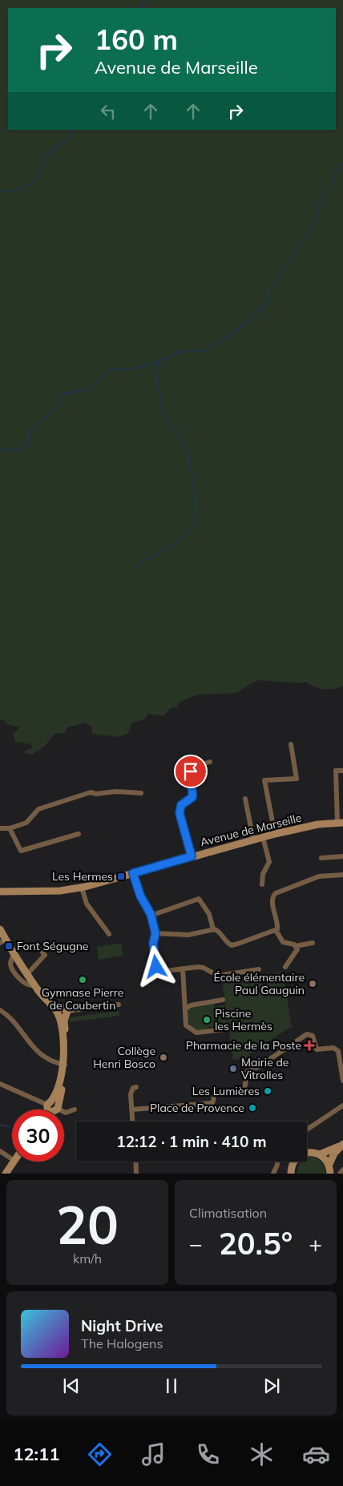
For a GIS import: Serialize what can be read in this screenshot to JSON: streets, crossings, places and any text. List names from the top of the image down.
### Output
{
  "streets": {
    "street": ["Avenue de Marseille"]
  },
  "places": {
    "transit": ["Les Hermes", "Font Ségugne"],
    "other": [
      "Gymnase Pierre de Coubertin",
      "École élémentaire Paul Gauguin",
      "Piscine les Hermès",
      "Collège Henri Bosco",
      "Mairie de Vitrolles",
      "Les Lumières",
      "Place de Provence"
    ],
    "health": ["Pharmacie de la Poste"]
  },
  "page": {
    "turn": ["160 m", "Avenue de Marseille"],
    "limit": "30",
    "trip": "12:12 · 1 min · 410 m",
    "tile": [
      ["20", "km/h"],
      "Climatisation"
    ],
    "heat": ["−", "20.5°", "+"],
    "song": ["Night Drive", "The Halogens"],
    "tabs": "12:11"
  }
}
